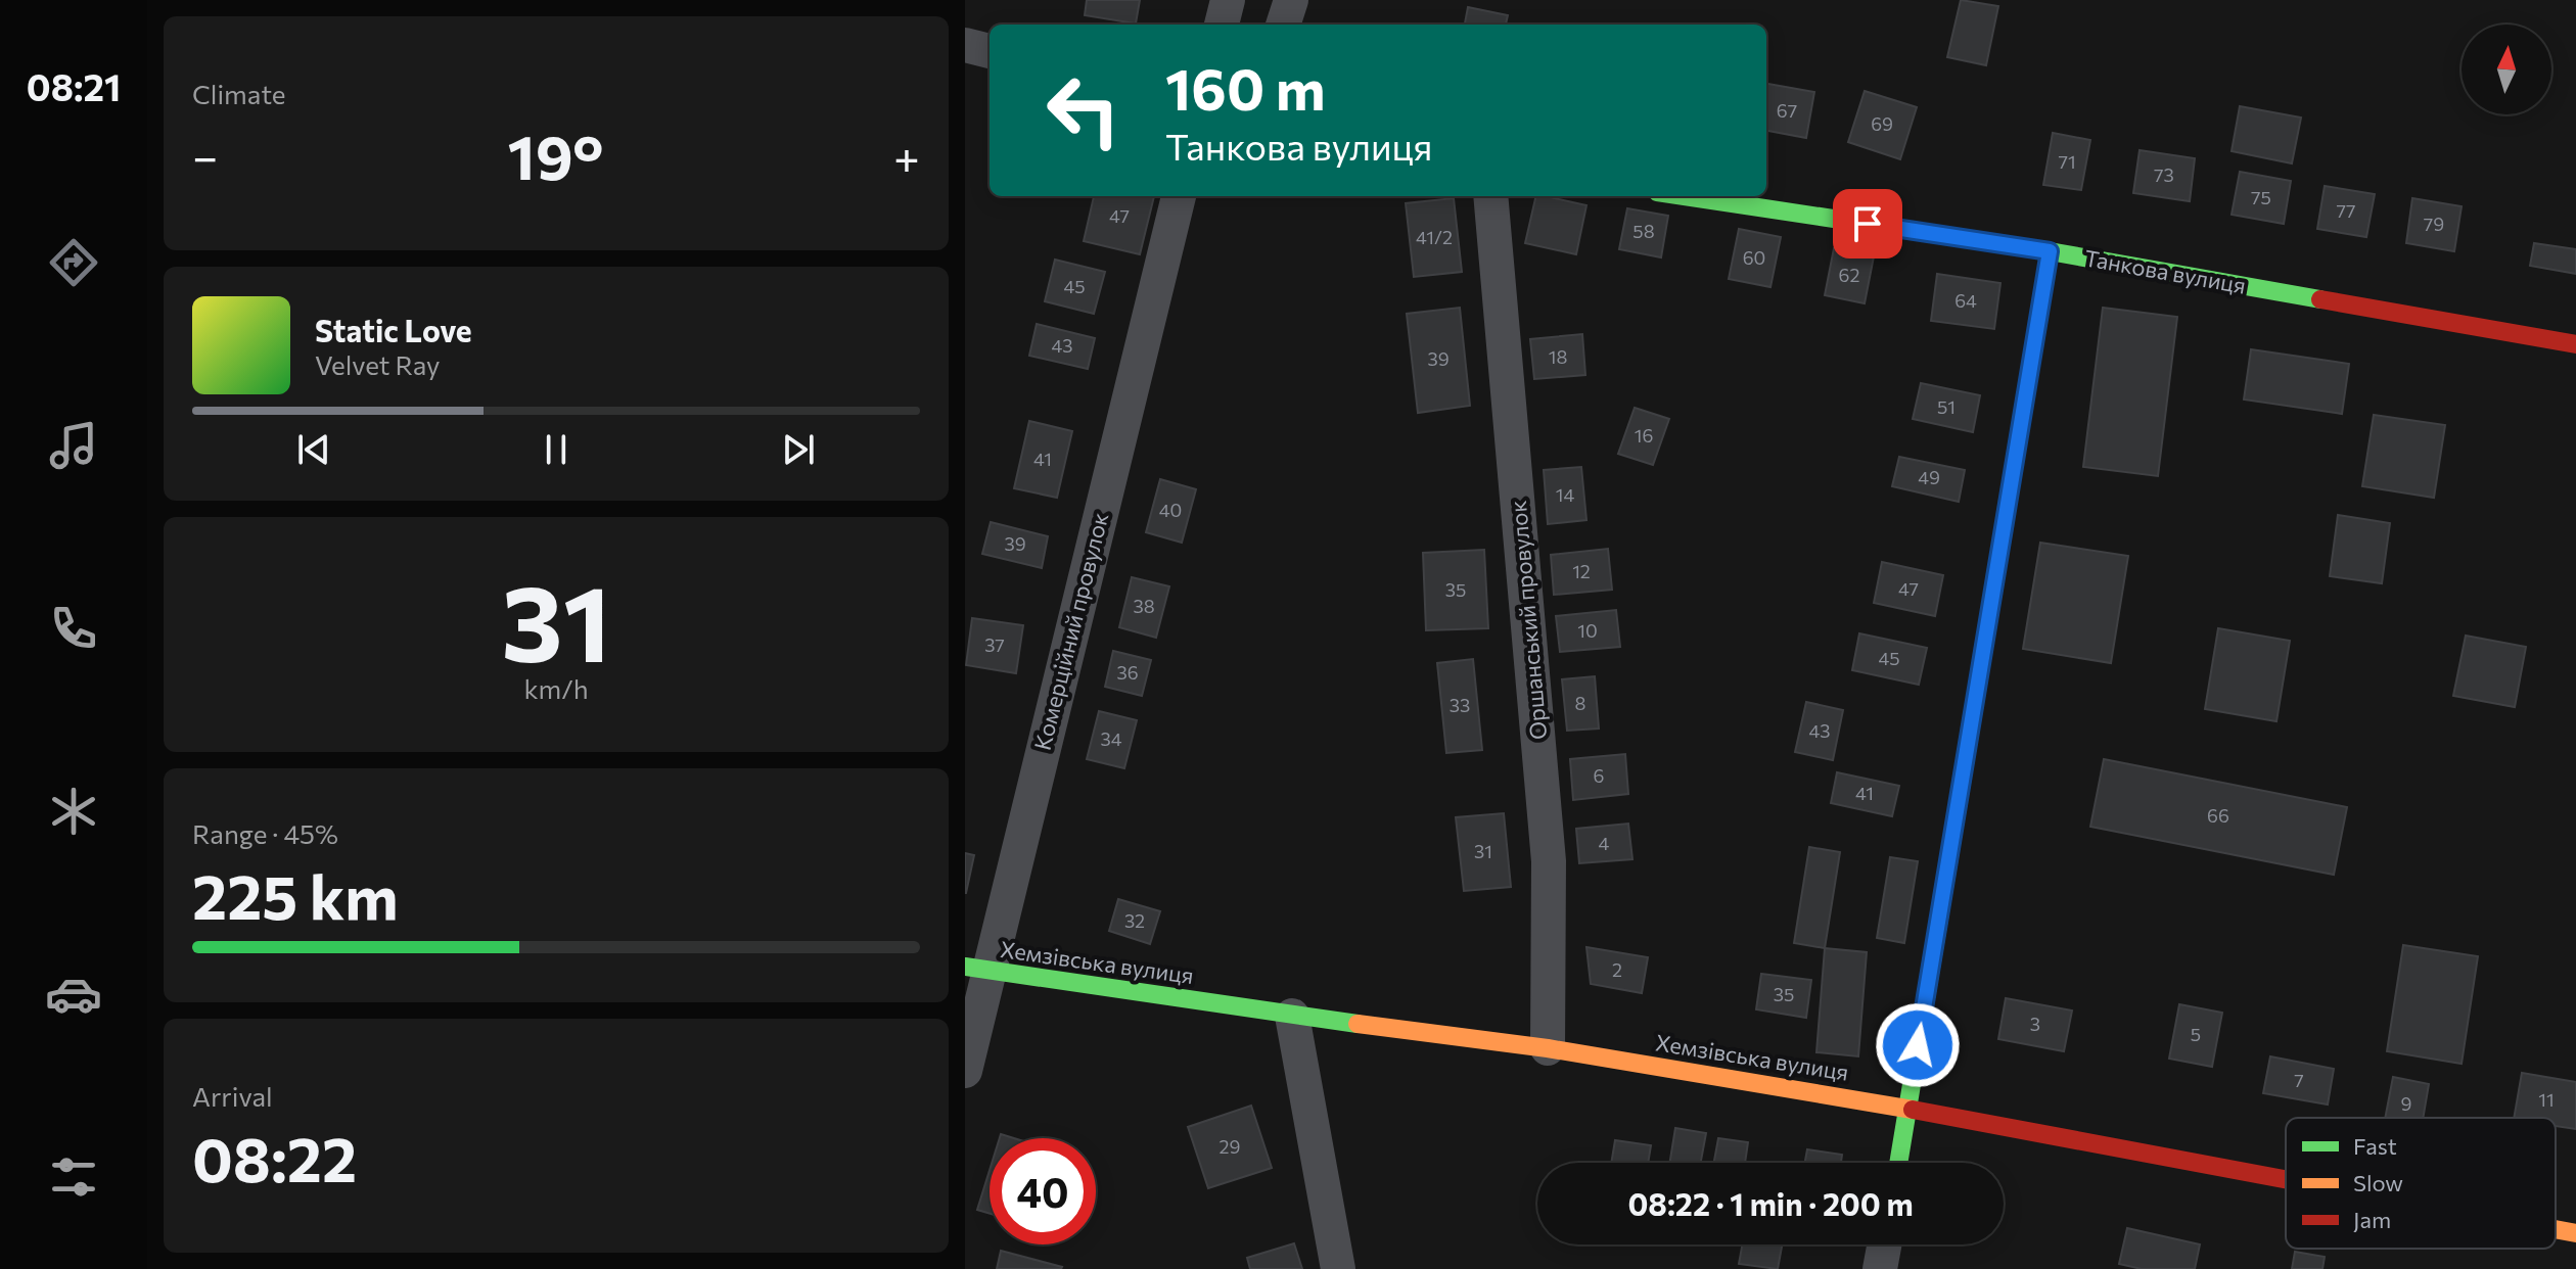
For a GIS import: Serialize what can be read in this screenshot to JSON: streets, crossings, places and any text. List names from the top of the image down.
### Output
{
  "streets": {
    "street": [
      "Танкова вулиця",
      "Оршанський провулок",
      "Комерційний провулок",
      "Хемзівська вулиця"
    ]
  },
  "crossings": [
    ["Оршанський провулок", "Хемзівська вулиця"],
    ["Комерційний провулок", "Хемзівська вулиця"]
  ],
  "house_numbers": [
    "67",
    "69",
    "71",
    "73",
    "75",
    "77",
    "47",
    "79",
    "58",
    "41/2",
    "60",
    "62",
    "45",
    "64",
    "43",
    "18",
    "39",
    "51",
    "16",
    "41",
    "49",
    "14",
    "40",
    "39",
    "12",
    "47",
    "35",
    "38",
    "10",
    "37",
    "45",
    "36",
    "8",
    "33",
    "43",
    "34",
    "6",
    "41",
    "66",
    "4",
    "31",
    "32",
    "2",
    "35",
    "3",
    "5",
    "7",
    "11",
    "9",
    "29"
  ],
  "legend": ["Fast", "Slow", "Jam"],
  "north": "top",
  "page": {
    "tabs": "08:21",
    "tile": [
      "Climate",
      ["31", "km/h"],
      ["Range · 45%", "225 km"],
      ["Arrival", "08:22"]
    ],
    "turn": ["160 m", "Танкова вулиця"],
    "heat": ["−", "19°", "+"],
    "song": ["Static Love", "Velvet Ray"],
    "limit": "40",
    "trip": "08:22 · 1 min · 200 m"
  }
}
